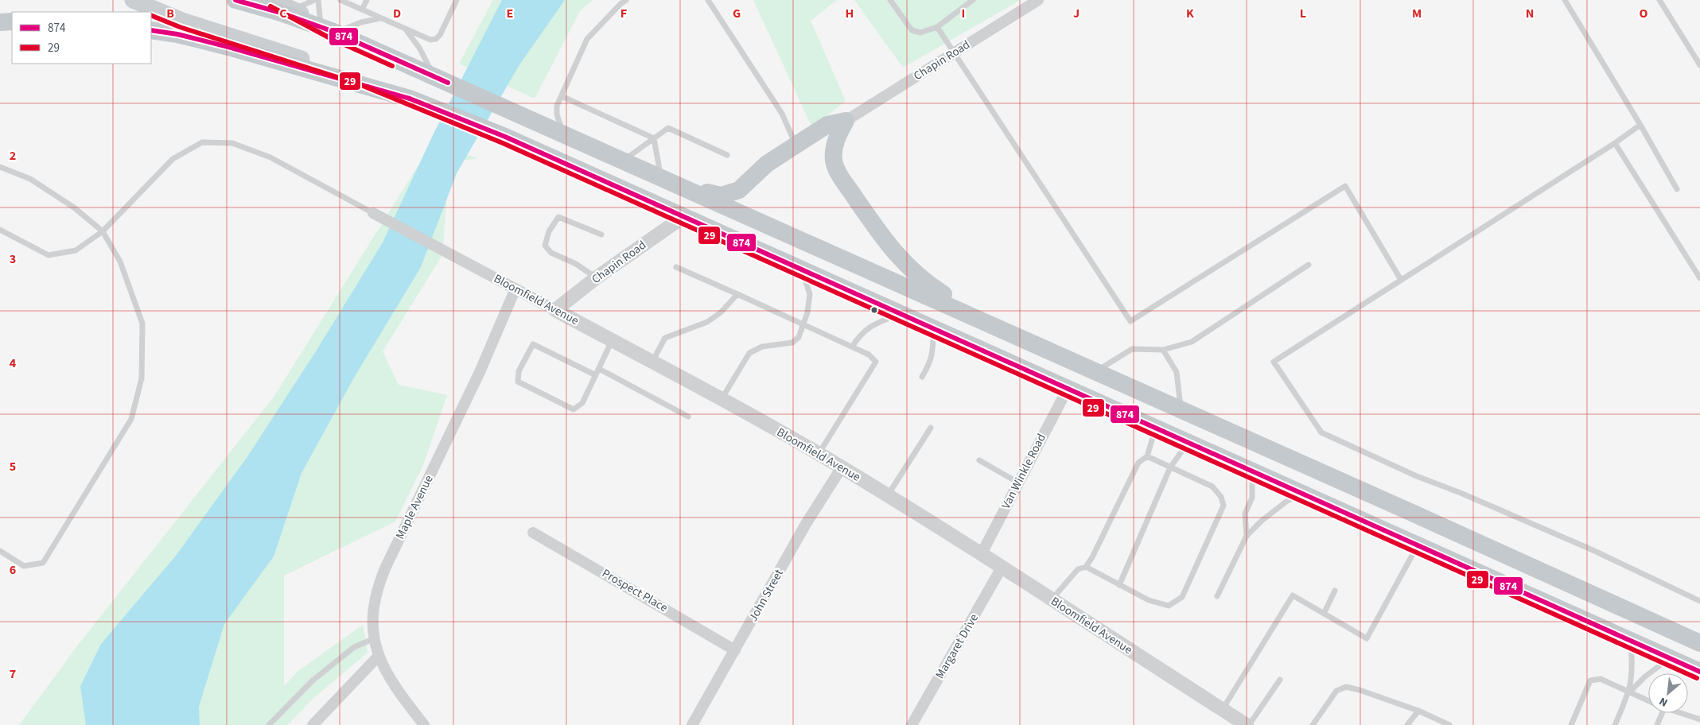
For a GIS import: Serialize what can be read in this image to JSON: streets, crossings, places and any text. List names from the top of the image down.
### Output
{
  "streets": {
    "street": [
      "Chapin Road",
      "Bloomfield Avenue",
      "Van Winkle Road",
      "Maple Avenue",
      "Prospect Place",
      "John Street",
      "Margaret Drive"
    ]
  },
  "crossings": [
    ["Chapin Road", "Bloomfield Avenue"],
    ["Bloomfield Avenue", "Van Winkle Road"],
    ["Bloomfield Avenue", "Maple Avenue"],
    ["Bloomfield Avenue", "John Street"],
    ["Bloomfield Avenue", "Margaret Drive"],
    ["Prospect Place", "John Street"]
  ],
  "lines": ["transit line 874", "transit line 29"],
  "legend": ["874", "29"],
  "north": "bottom left",
  "grid": {
    "columns": [
      "B",
      "C",
      "D",
      "E",
      "F",
      "G",
      "H",
      "I",
      "J",
      "K",
      "L",
      "M",
      "N",
      "O"
    ],
    "rows": [
      "2",
      "3",
      "4",
      "5",
      "6",
      "7"
    ]
  }
}
